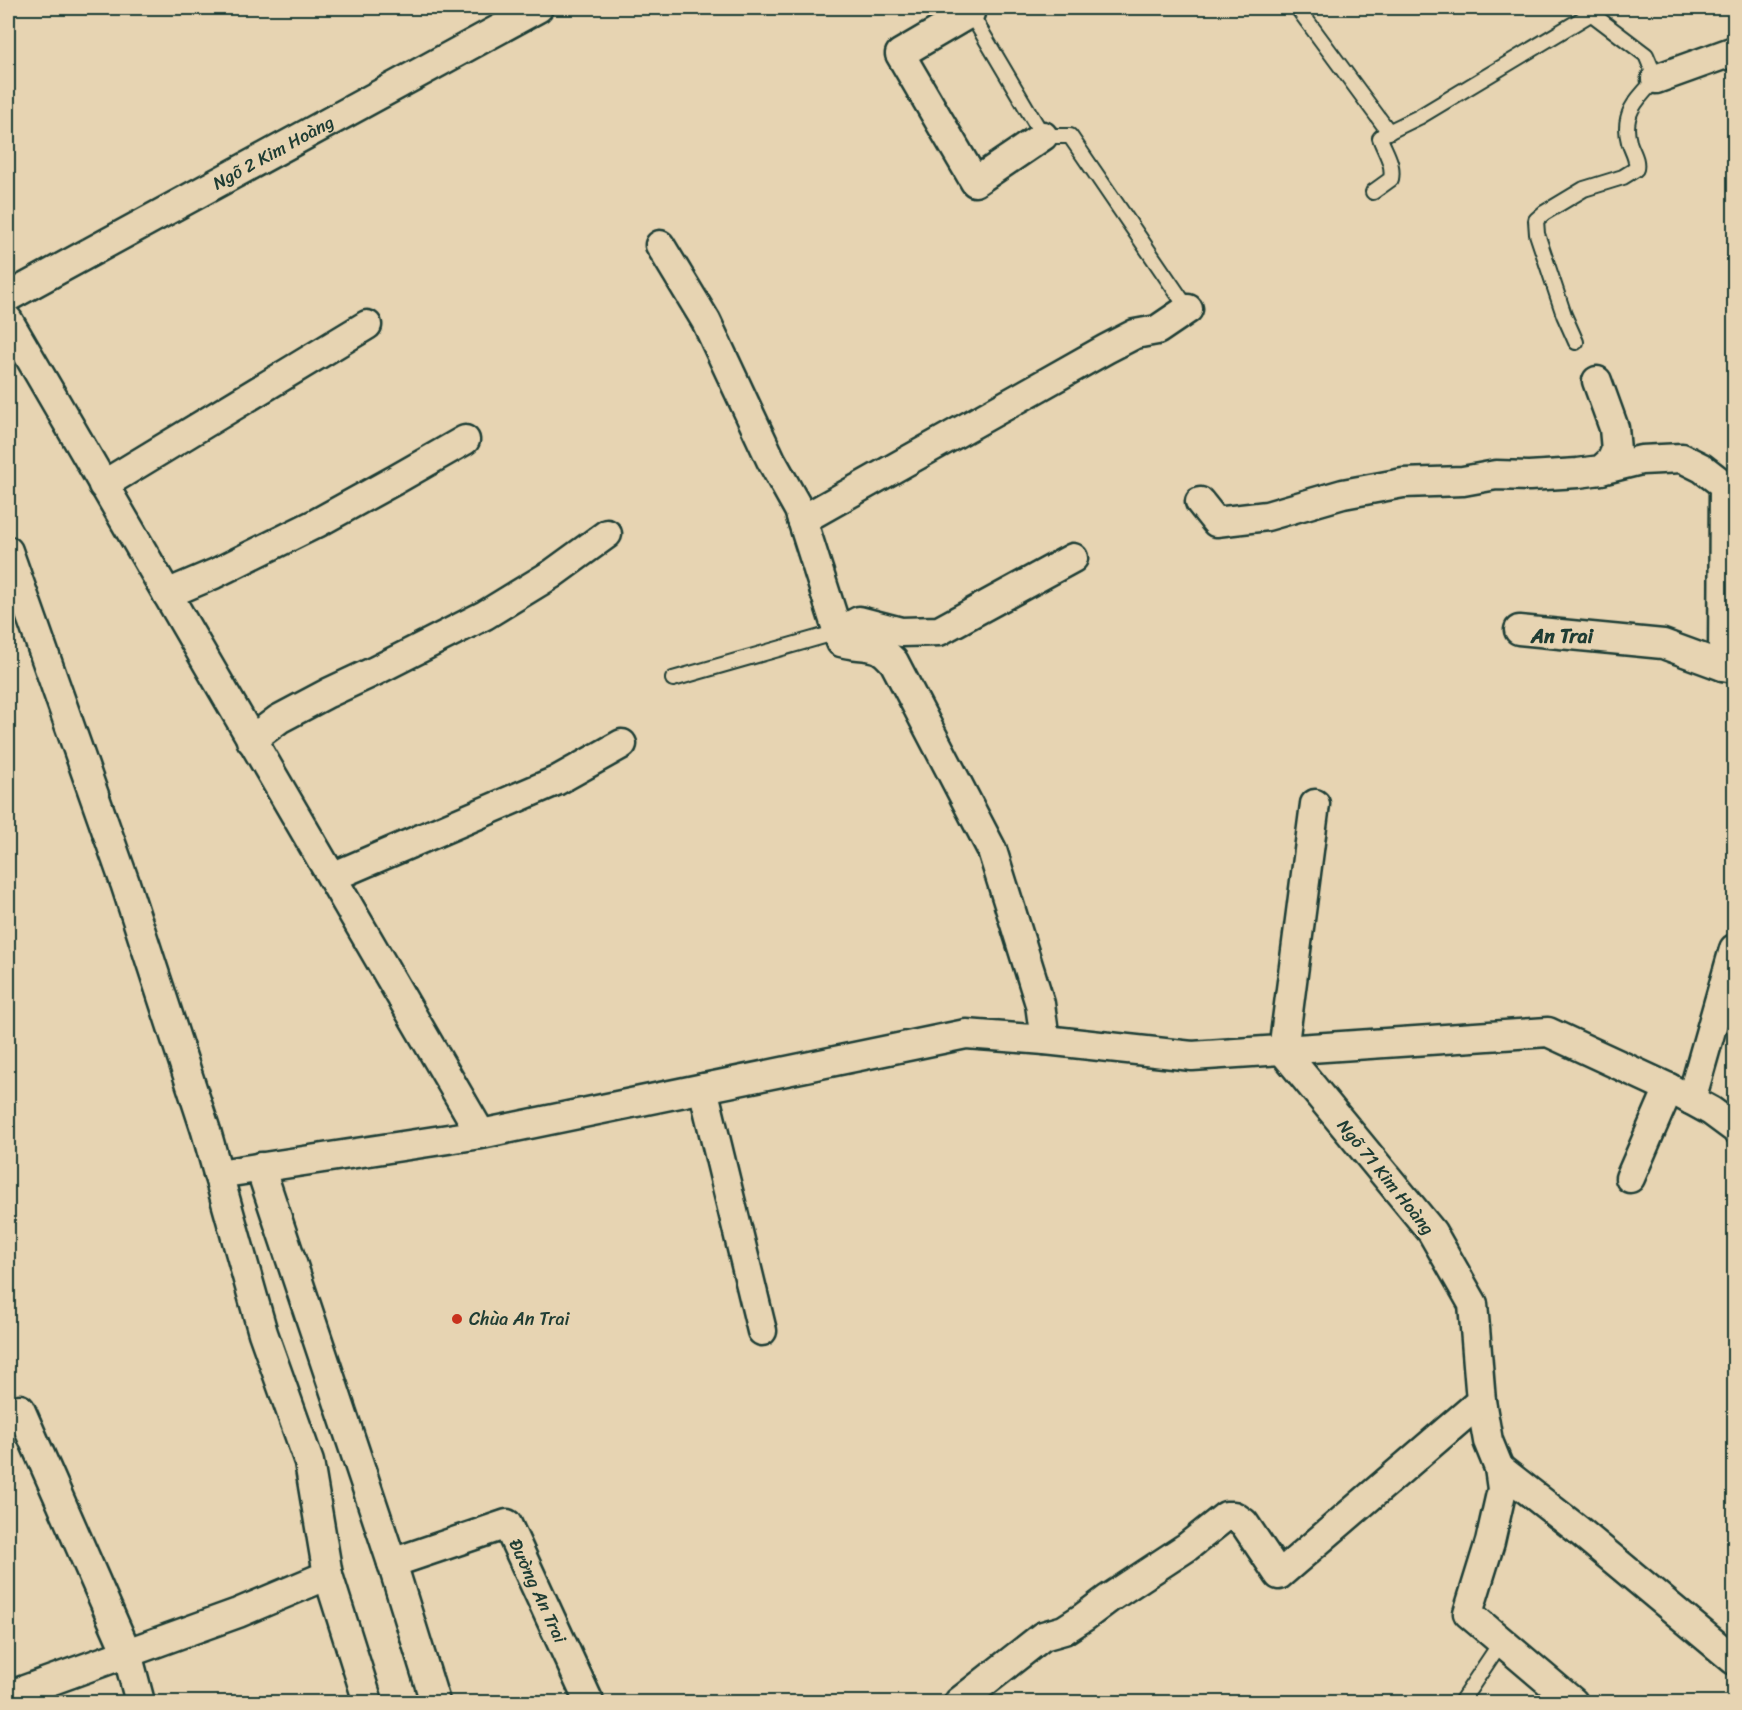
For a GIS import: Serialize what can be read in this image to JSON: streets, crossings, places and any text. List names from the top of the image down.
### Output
{
  "streets": {
    "street": ["Ngõ 2 Kim Hoàng", "Ngõ 71 Kim Hoàng", "Đường An Trai"]
  },
  "districts": ["An Trai"],
  "places": ["Chùa An Trai"]
}
